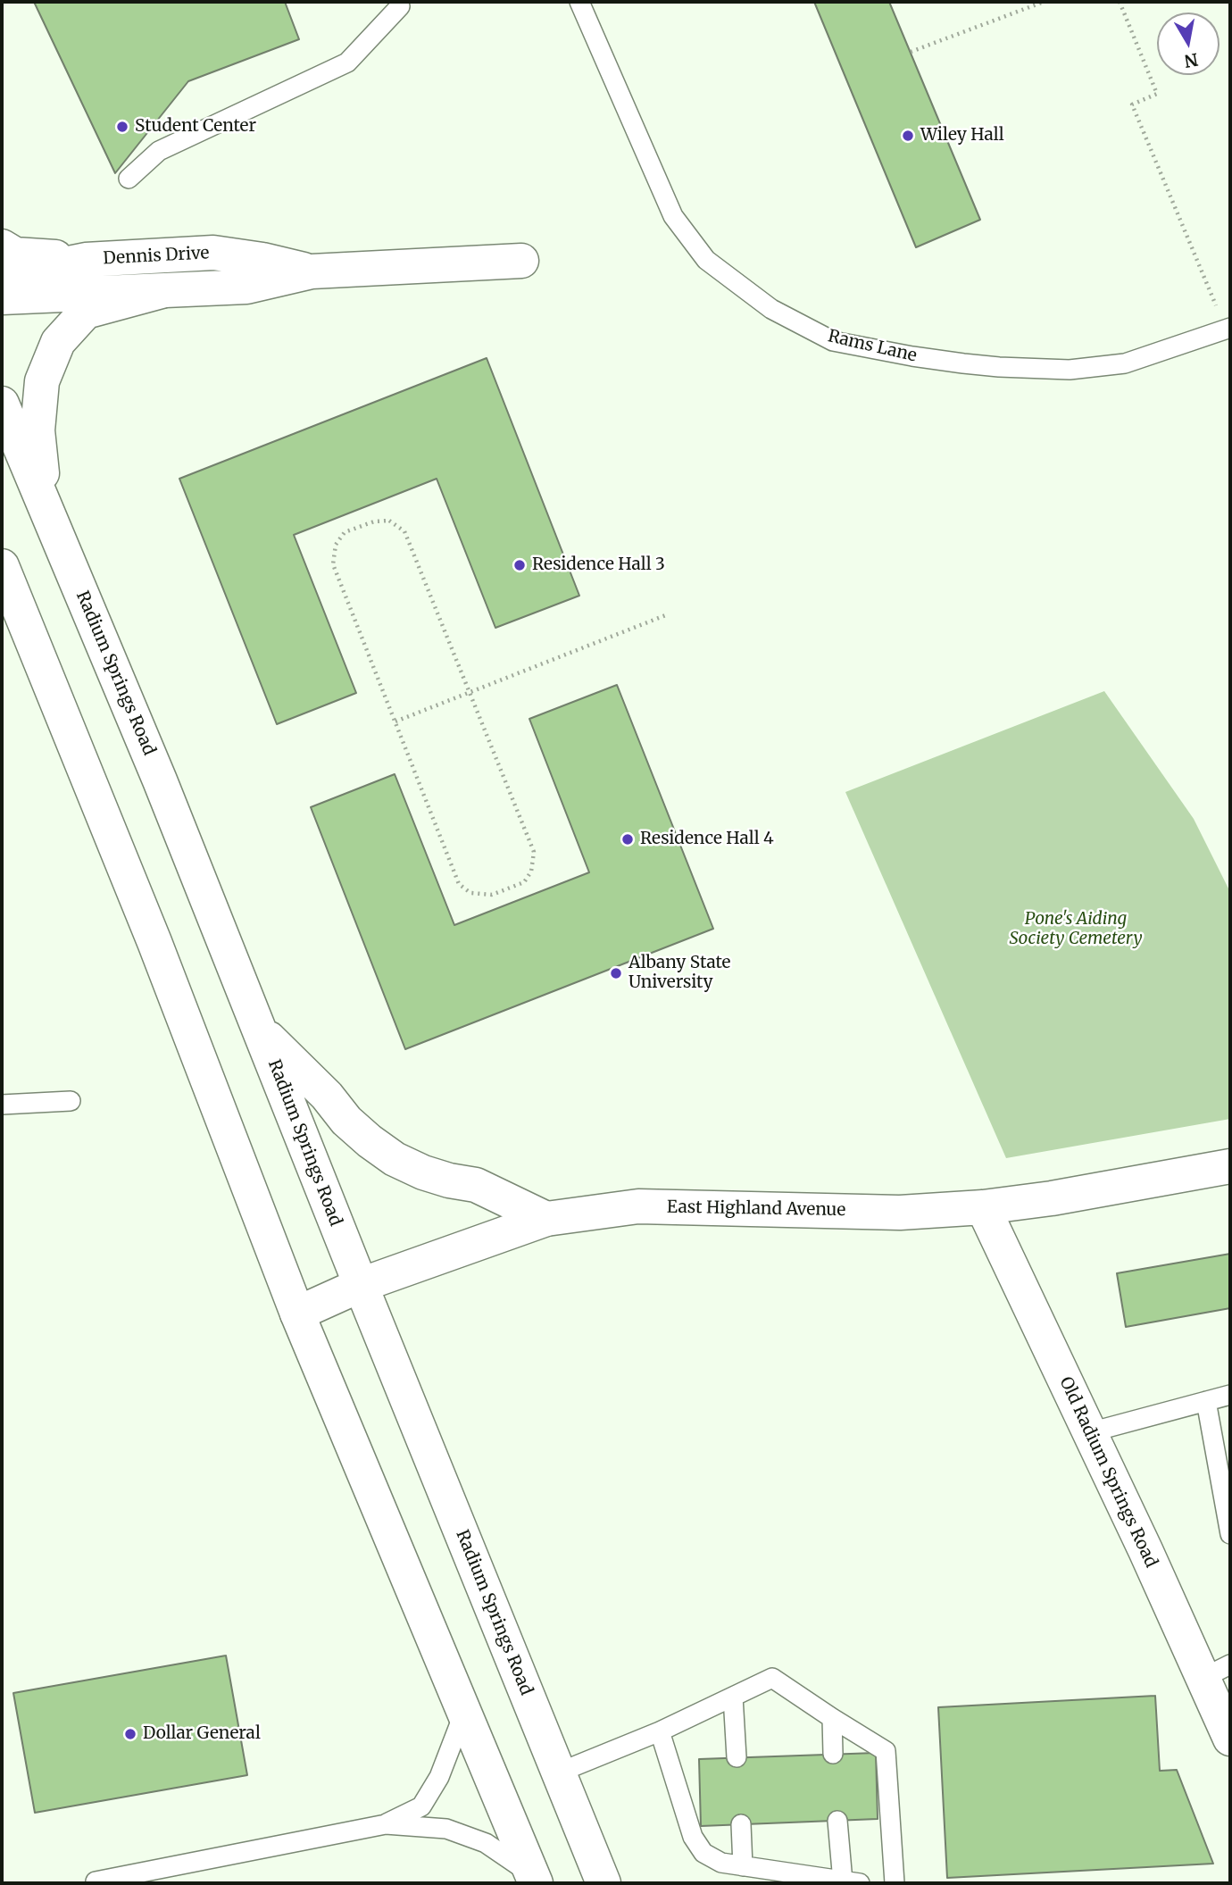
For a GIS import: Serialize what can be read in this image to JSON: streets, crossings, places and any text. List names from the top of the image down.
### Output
{
  "streets": {
    "main road": [
      "Dennis Drive",
      "Radium Springs Road",
      "East Highland Avenue",
      "Old Radium Springs Road"
    ],
    "lane": ["Rams Lane"]
  },
  "crossings": [
    ["Radium Springs Road", "East Highland Avenue"],
    ["East Highland Avenue", "Old Radium Springs Road"]
  ],
  "parks": ["Pone's Aiding Society Cemetery"],
  "places": [
    "Student Center",
    "Wiley Hall",
    "Residence Hall 3",
    "Residence Hall 4",
    "Albany State University",
    "Dollar General"
  ],
  "north": "bottom"
}
